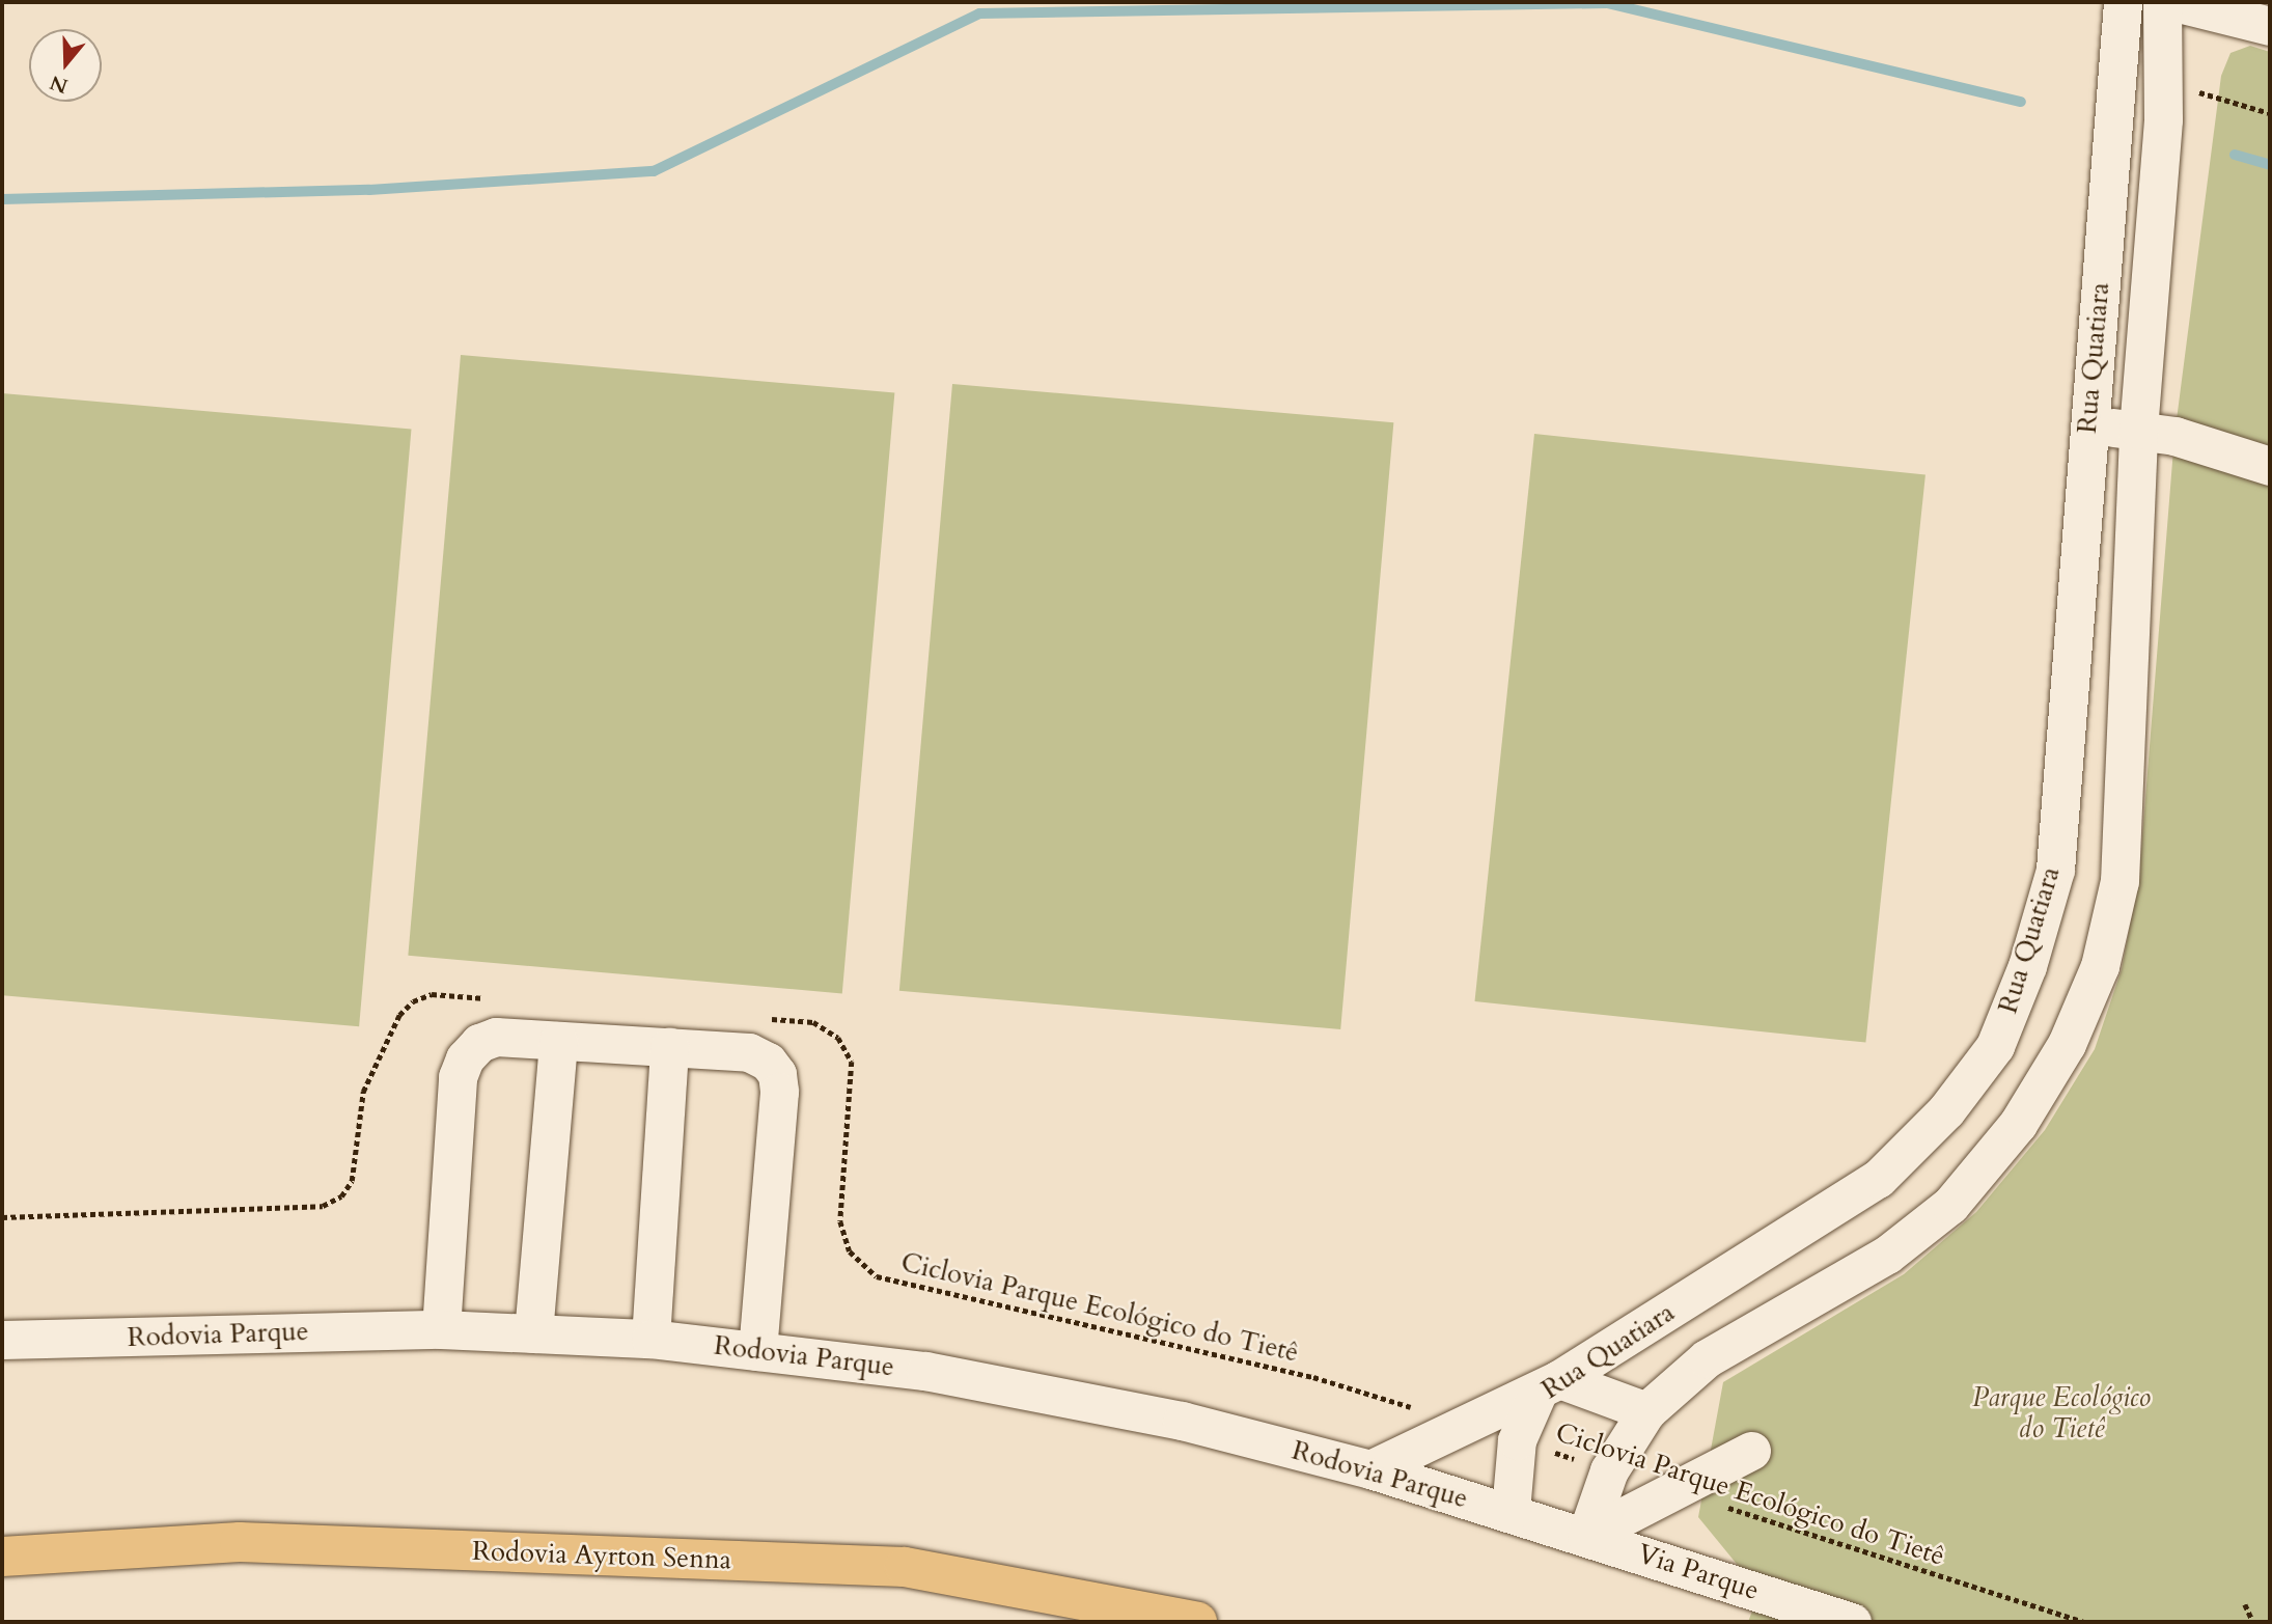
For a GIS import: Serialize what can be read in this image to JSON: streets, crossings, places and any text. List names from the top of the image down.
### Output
{
  "streets": {
    "highway": ["Rodovia Ayrton Senna"],
    "street": ["Rua Quatiara", "Rodovia Parque", "Via Parque"],
    "path": ["Ciclovia Parque Ecológico do Tietê"]
  },
  "crossings": [
    ["Rua Quatiara", "Ciclovia Parque Ecológico do Tietê"],
    ["Rua Quatiara", "Rodovia Parque"],
    ["Rua Quatiara", "Via Parque"],
    ["Rodovia Parque", "Via Parque"]
  ],
  "parks": ["Parque Ecológico do Tietê"],
  "north": "bottom"
}
